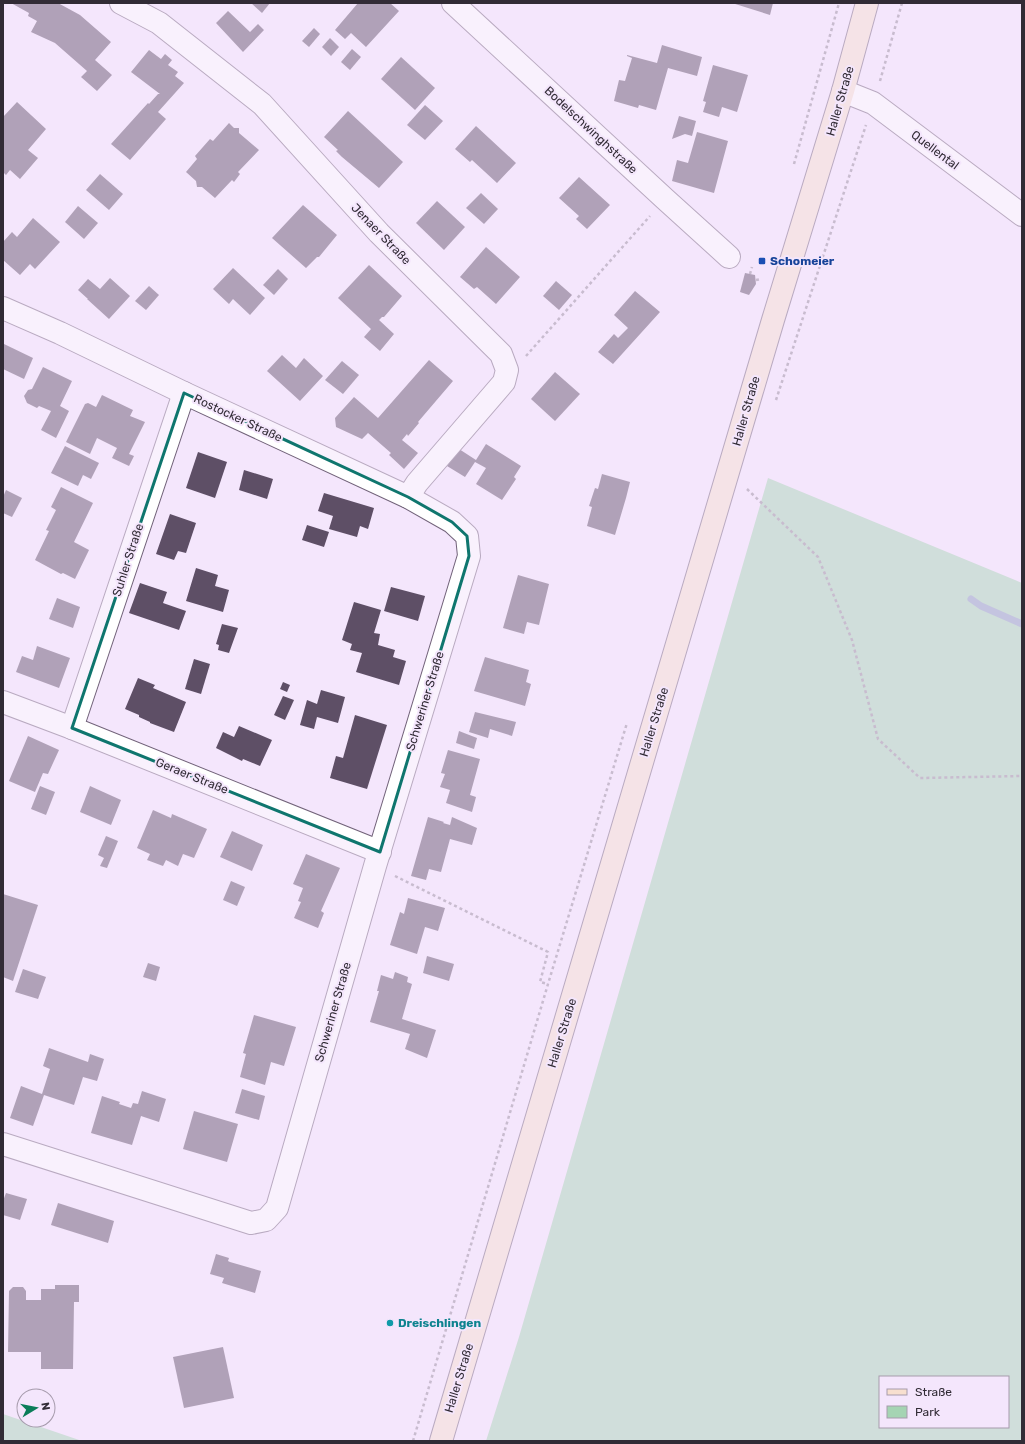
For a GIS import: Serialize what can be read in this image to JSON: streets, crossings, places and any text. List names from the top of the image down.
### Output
{
  "streets": {
    "main road": ["Haller Straße"],
    "street": [
      "Bodelschwinghstraße",
      "Quellental",
      "Jenaer Straße",
      "Rostocker Straße",
      "Suhler Straße",
      "Schweriner Straße",
      "Geraer Straße"
    ]
  },
  "crossings": [
    ["Haller Straße", "Quellental"],
    ["Rostocker Straße", "Suhler Straße"],
    ["Rostocker Straße", "Schweriner Straße"],
    ["Suhler Straße", "Geraer Straße"],
    ["Schweriner Straße", "Geraer Straße"]
  ],
  "places": {
    "transit": ["Schomeier"],
    "other": ["Dreischlingen"]
  },
  "legend": ["Straße", "Park"],
  "north": "right"
}
